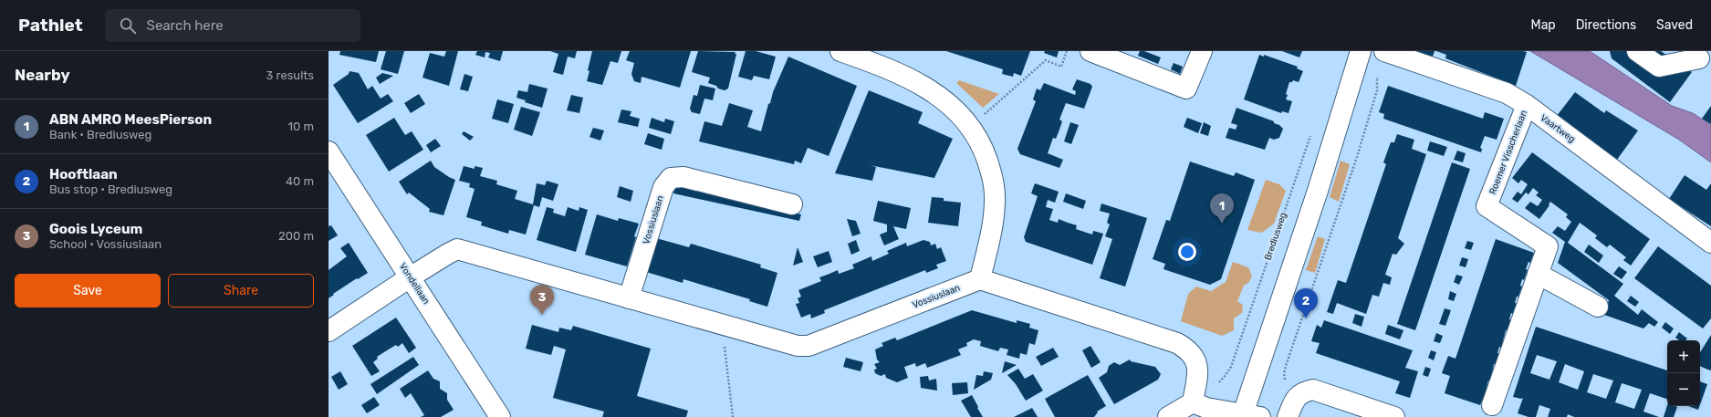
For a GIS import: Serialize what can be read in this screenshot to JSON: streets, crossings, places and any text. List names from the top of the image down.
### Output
{
  "streets": {
    "street": [
      "Vaartweg",
      "Roemer Visscherlaan",
      "Vossiuslaan",
      "Vondellaan"
    ],
    "path": ["Brediusweg"]
  },
  "crossings": [
    ["Vaartweg", "Roemer Visscherlaan"],
    ["Vossiuslaan", "Vondellaan"]
  ],
  "page": {
    "header": "Pathlet",
    "search": "Search here",
    "nav": ["Map", "Directions", "Saved"],
    "heading": ["Nearby", "3 results"],
    "list": [
      {
        "mark": "1",
        "name": "ABN AMRO MeesPierson",
        "note": "Bank · Brediusweg",
        "value": "10 m"
      },
      {
        "mark": "2",
        "name": "Hooftlaan",
        "note": "Bus stop · Brediusweg",
        "value": "40 m"
      },
      {
        "mark": "3",
        "name": "Goois Lyceum",
        "note": "School · Vossiuslaan",
        "value": "200 m"
      }
    ],
    "pins": ["1", "3", "2"],
    "buttons": ["Save", "Share"],
    "map_buttons": ["+", "−"]
  }
}
